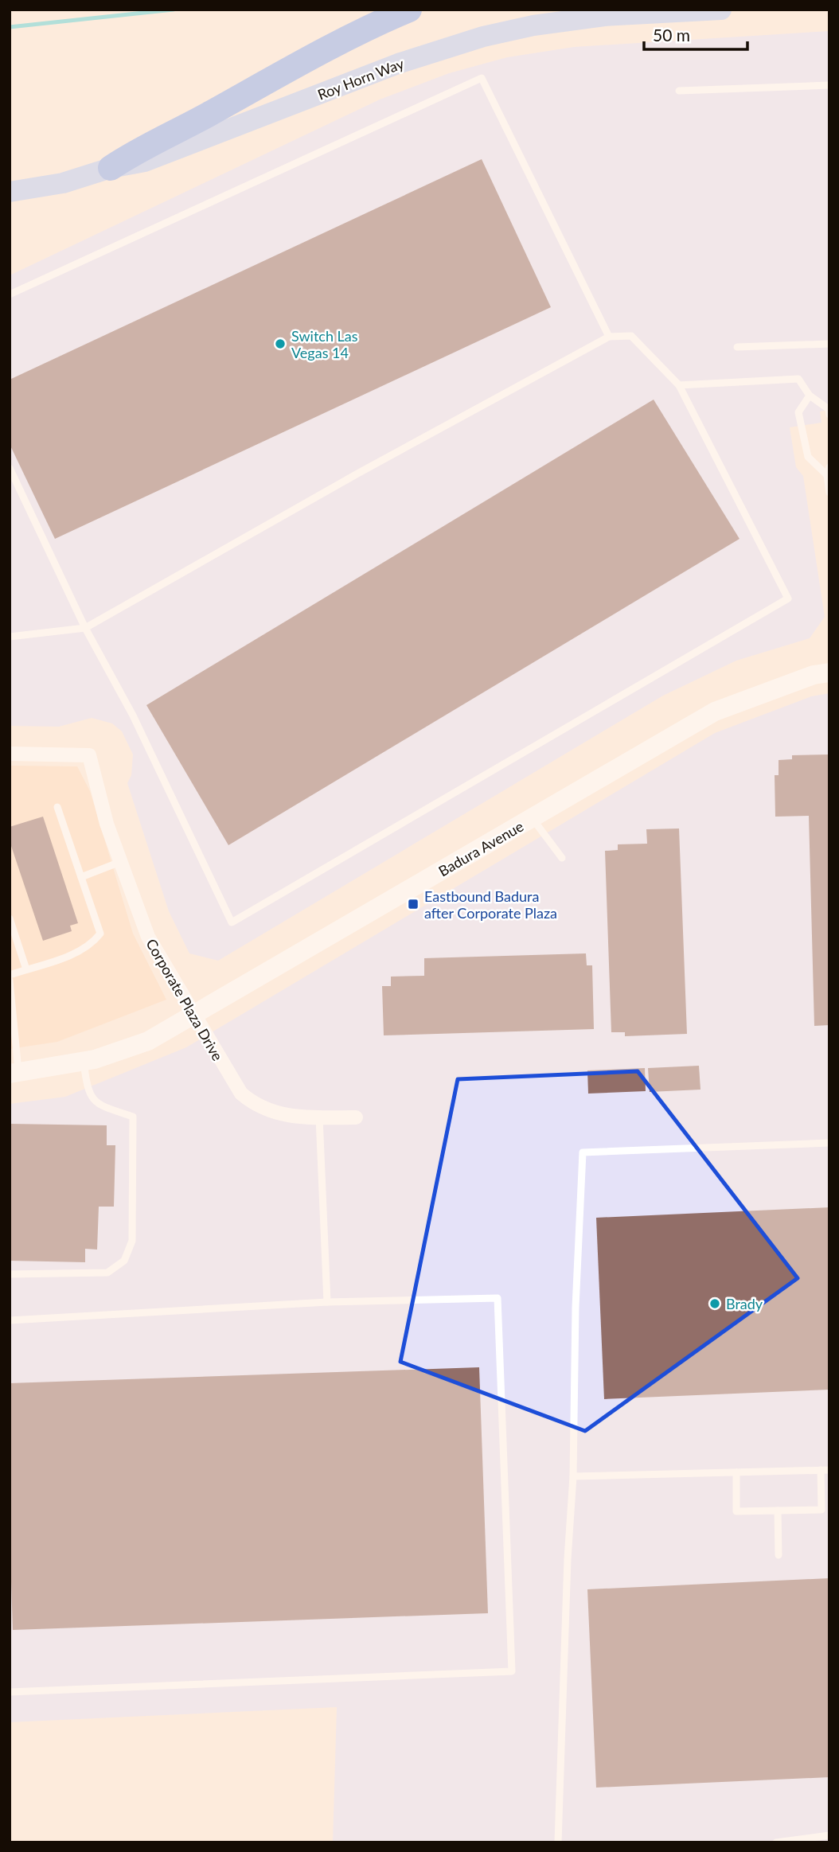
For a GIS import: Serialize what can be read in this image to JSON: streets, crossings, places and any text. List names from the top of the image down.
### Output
{
  "streets": {
    "main road": ["Roy Horn Way", "Badura Avenue"],
    "street": ["Corporate Plaza Drive"]
  },
  "crossings": [
    ["Badura Avenue", "Corporate Plaza Drive"]
  ],
  "places": {
    "other": ["Switch Las Vegas 14", "Brady"],
    "transit": ["Eastbound Badura after Corporate Plaza"]
  },
  "scale_bar": "50 m"
}
